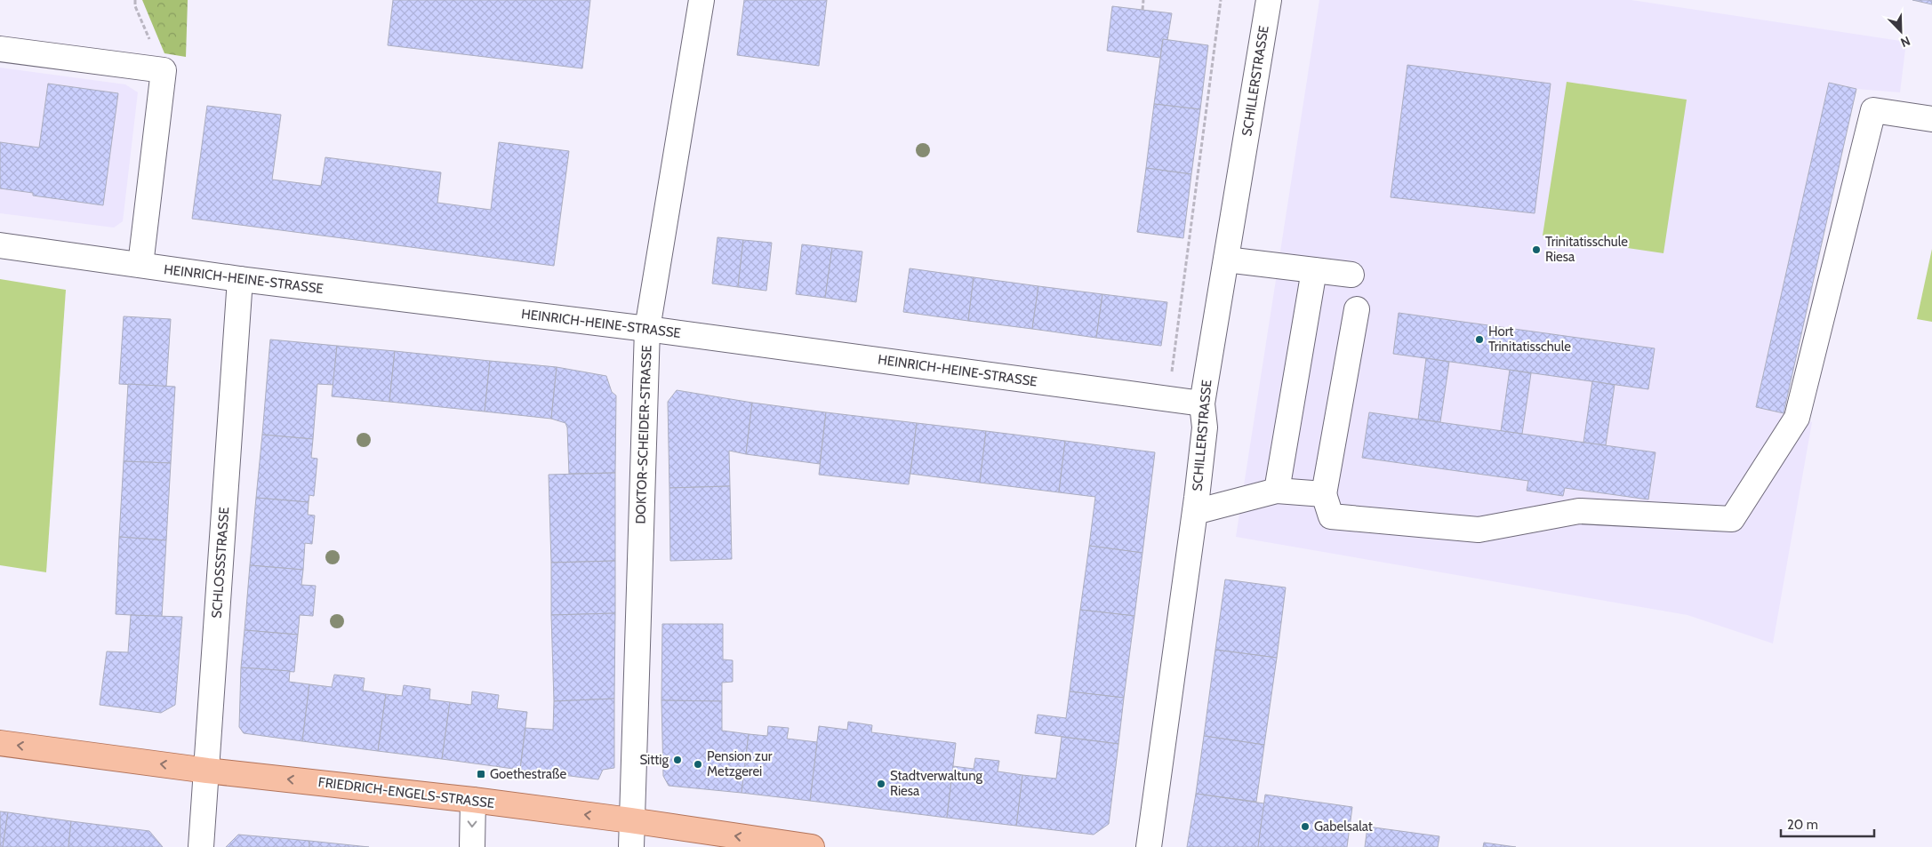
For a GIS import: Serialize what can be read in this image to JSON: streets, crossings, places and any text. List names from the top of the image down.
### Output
{
  "streets": {
    "main road": ["FRIEDRICH-ENGELS-STRASSE"],
    "street": [
      "SCHILLERSTRASSE",
      "HEINRICH-HEINE-STRASSE",
      "DOKTOR-SCHEIDER-STRASSE",
      "SCHLOSSSTRASSE"
    ]
  },
  "crossings": [
    ["SCHILLERSTRASSE", "HEINRICH-HEINE-STRASSE"],
    ["HEINRICH-HEINE-STRASSE", "DOKTOR-SCHEIDER-STRASSE"],
    ["HEINRICH-HEINE-STRASSE", "SCHLOSSSTRASSE"],
    ["DOKTOR-SCHEIDER-STRASSE", "FRIEDRICH-ENGELS-STRASSE"],
    ["SCHLOSSSTRASSE", "FRIEDRICH-ENGELS-STRASSE"]
  ],
  "one_way": ["FRIEDRICH-ENGELS-STRASSE"],
  "places": {
    "other": [
      "Trinitatisschule Riesa",
      "Hort Trinitatisschule",
      "Sittig",
      "Pension zur Metzgerei",
      "Stadtverwaltung Riesa",
      "Gabelsalat"
    ],
    "transit": ["Goethestraße"]
  },
  "scale_bar": "20 m",
  "north": "bottom right"
}
